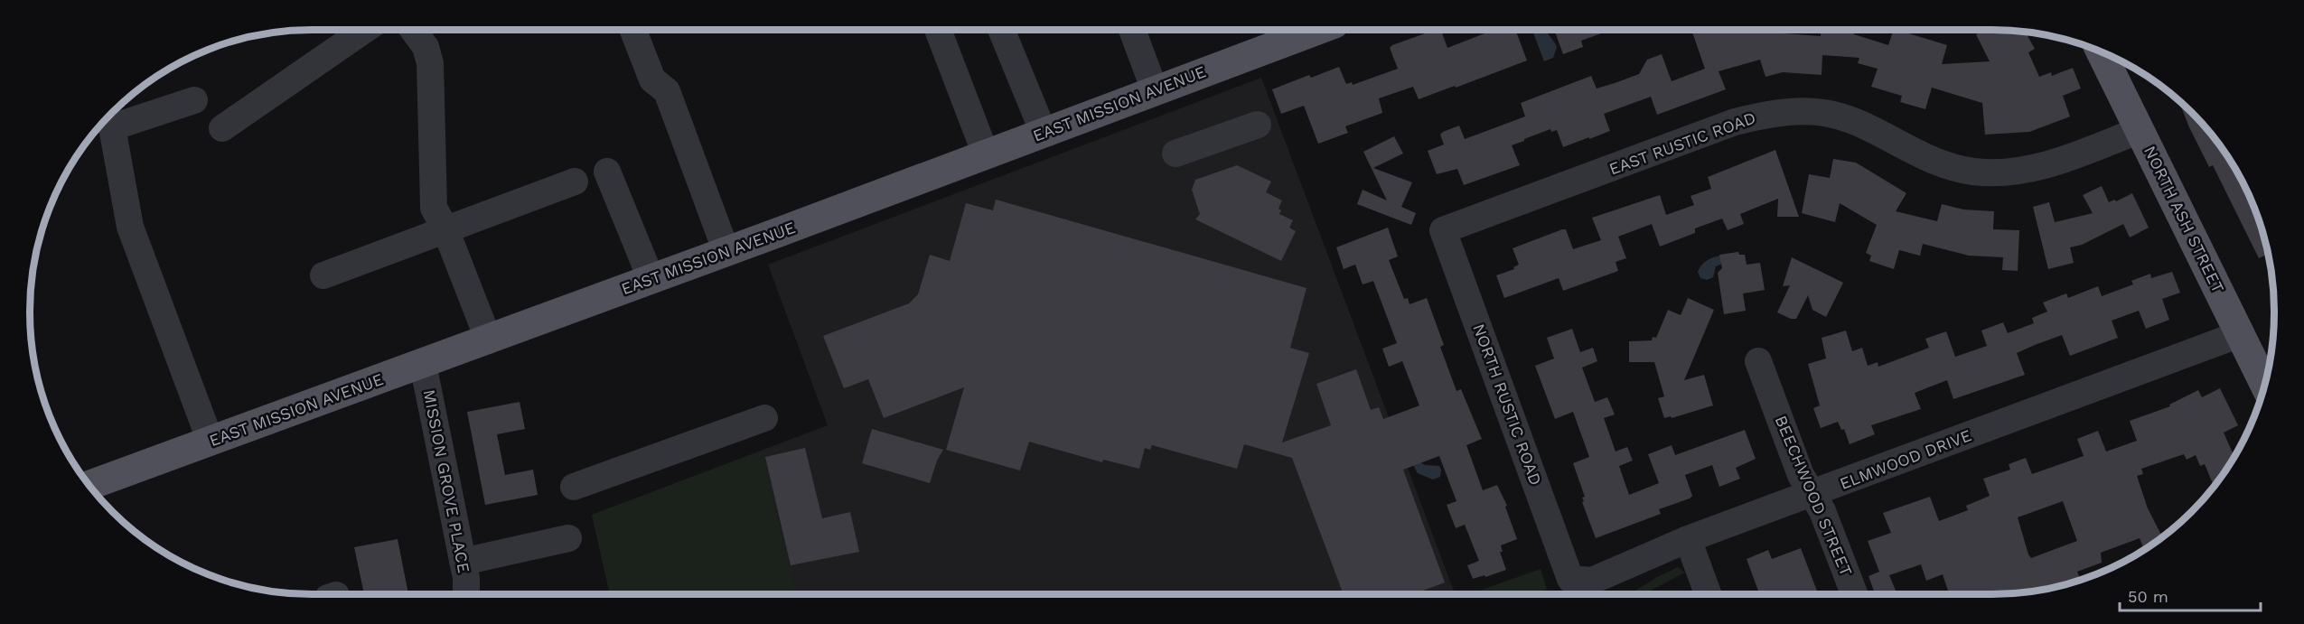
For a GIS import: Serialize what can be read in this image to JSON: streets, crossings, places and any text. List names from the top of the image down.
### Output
{
  "streets": {
    "main road": ["EAST MISSION AVENUE", "NORTH ASH STREET"],
    "street": [
      "EAST RUSTIC ROAD",
      "NORTH RUSTIC ROAD",
      "ELMWOOD DRIVE",
      "MISSION GROVE PLACE",
      "BEECHWOOD STREET"
    ]
  },
  "crossings": [
    ["EAST MISSION AVENUE", "MISSION GROVE PLACE"],
    ["EAST RUSTIC ROAD", "NORTH ASH STREET"],
    ["EAST RUSTIC ROAD", "NORTH RUSTIC ROAD"],
    ["NORTH ASH STREET", "ELMWOOD DRIVE"],
    ["NORTH RUSTIC ROAD", "ELMWOOD DRIVE"],
    ["ELMWOOD DRIVE", "BEECHWOOD STREET"]
  ],
  "scale_bar": "50 m"
}
